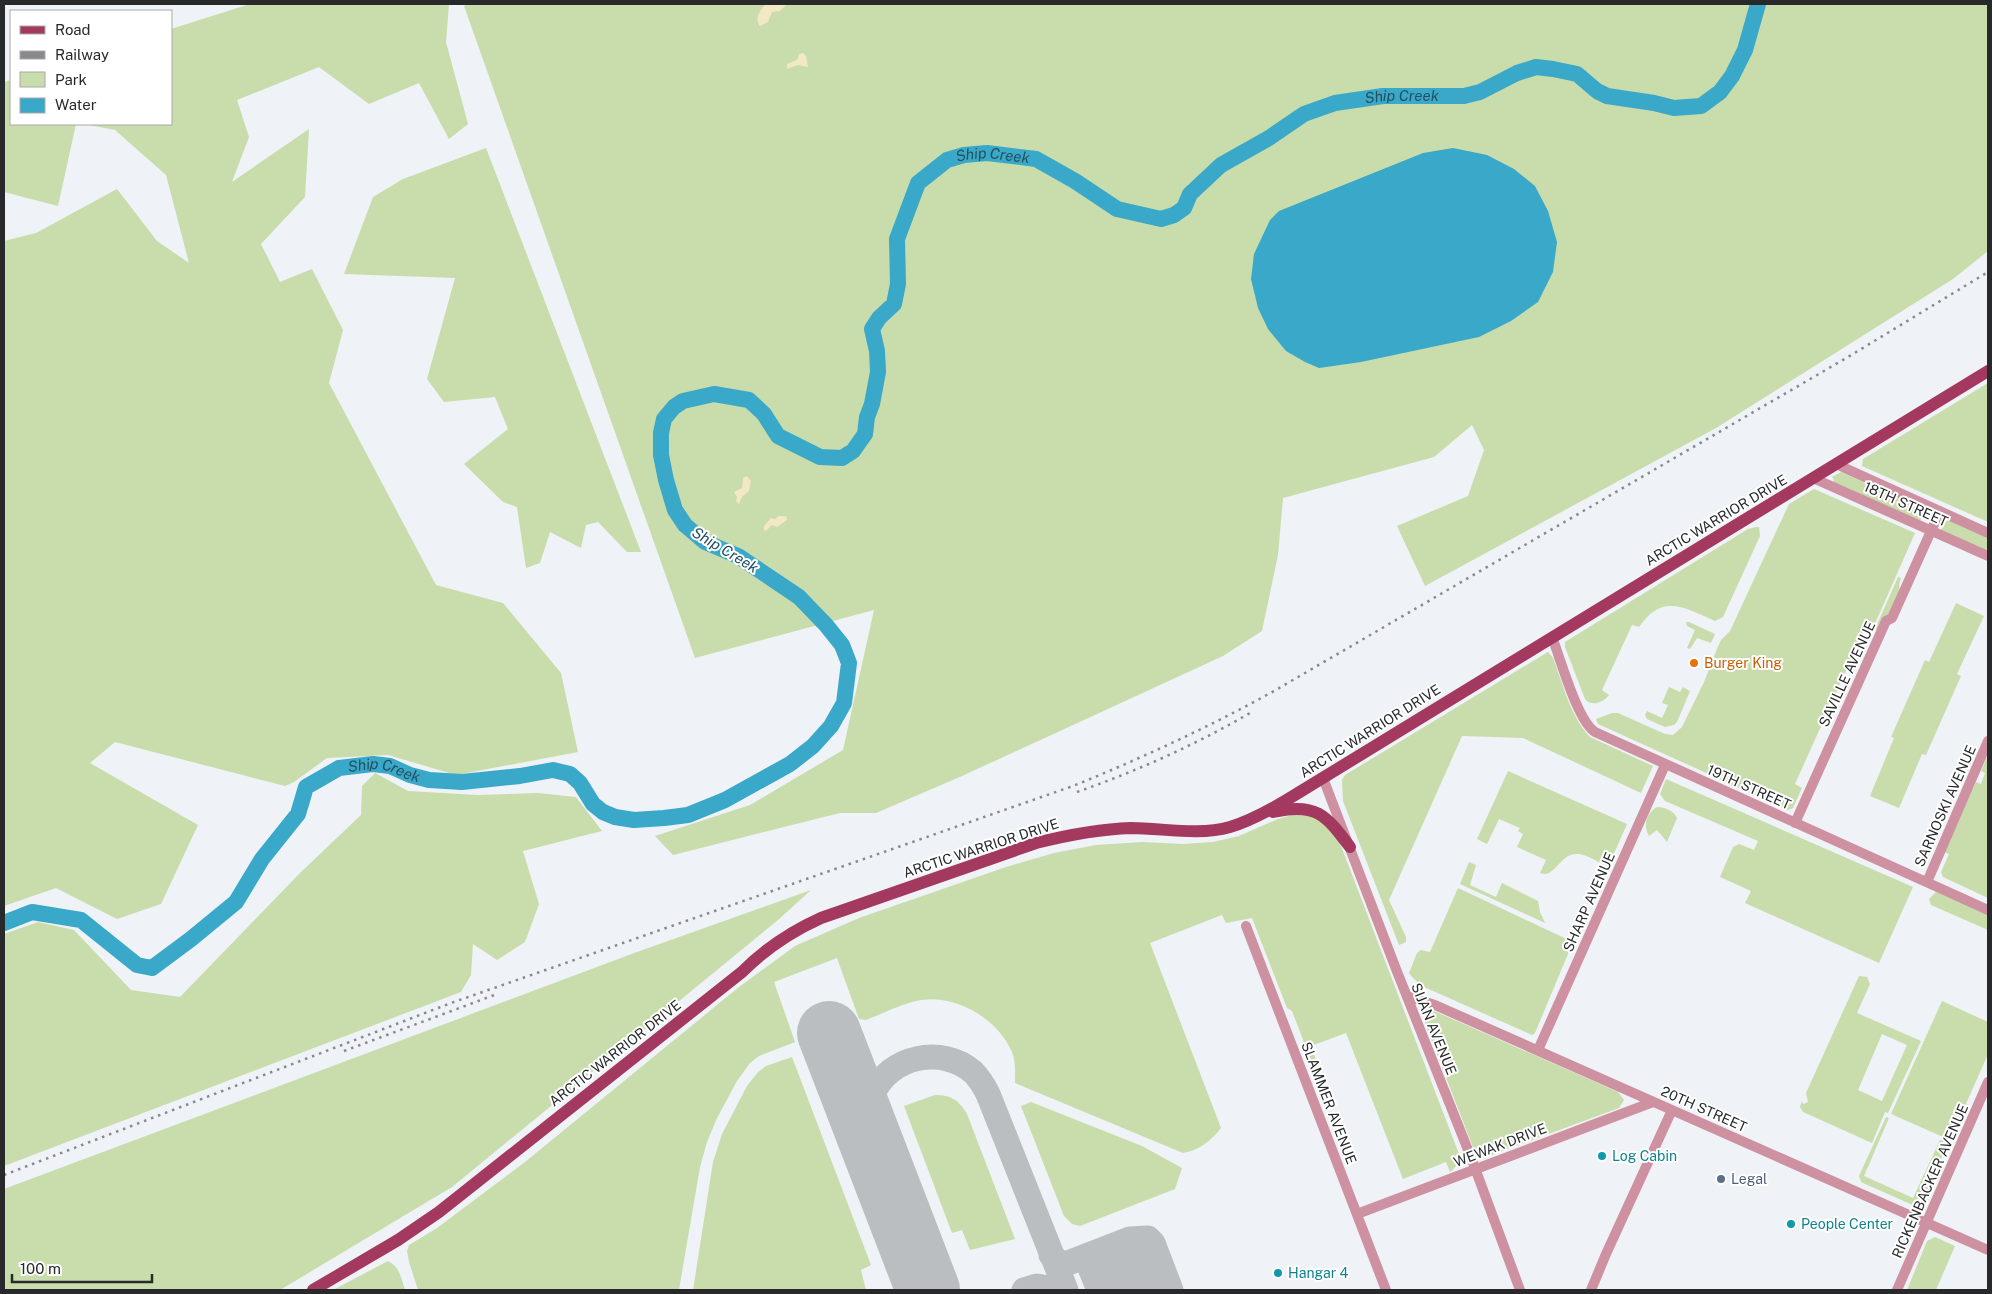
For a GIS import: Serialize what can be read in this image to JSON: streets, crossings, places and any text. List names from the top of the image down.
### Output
{
  "streets": {
    "main road": ["ARCTIC WARRIOR DRIVE"],
    "street": [
      "18TH STREET",
      "SAVILLE AVENUE",
      "19TH STREET",
      "SARNOSKI AVENUE",
      "SHARP AVENUE",
      "SIJAN AVENUE",
      "SLAMMER AVENUE",
      "20TH STREET",
      "WEWAK DRIVE",
      "RICKENBACKER AVENUE"
    ]
  },
  "crossings": [
    ["18TH STREET", "ARCTIC WARRIOR DRIVE"],
    ["18TH STREET", "SAVILLE AVENUE"],
    ["ARCTIC WARRIOR DRIVE", "19TH STREET"],
    ["ARCTIC WARRIOR DRIVE", "SIJAN AVENUE"],
    ["SAVILLE AVENUE", "19TH STREET"],
    ["19TH STREET", "SARNOSKI AVENUE"],
    ["19TH STREET", "SHARP AVENUE"],
    ["SHARP AVENUE", "20TH STREET"],
    ["SIJAN AVENUE", "20TH STREET"],
    ["SIJAN AVENUE", "WEWAK DRIVE"],
    ["SLAMMER AVENUE", "WEWAK DRIVE"],
    ["20TH STREET", "WEWAK DRIVE"],
    ["20TH STREET", "RICKENBACKER AVENUE"]
  ],
  "water": ["Ship Creek"],
  "places": [
    "Burger King",
    "Log Cabin",
    "Legal",
    "People Center",
    "Hangar 4"
  ],
  "legend": [
    "Road",
    "Railway",
    "Park",
    "Water"
  ],
  "scale_bar": "100 m"
}
